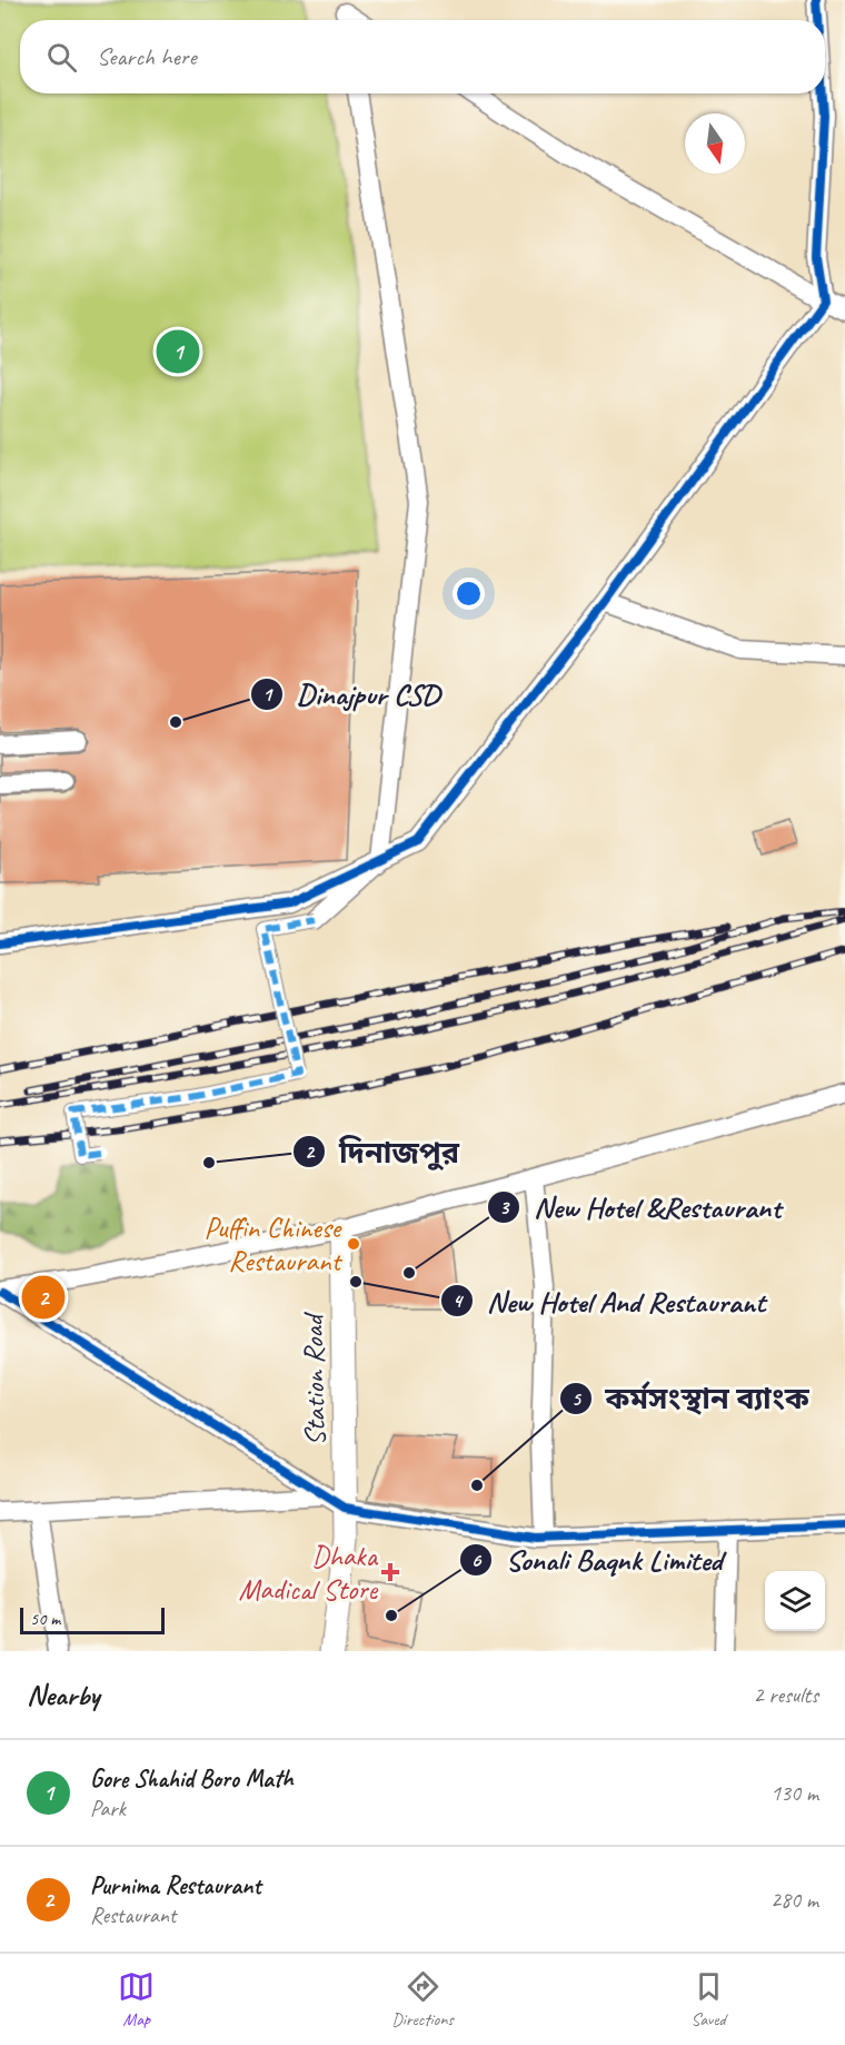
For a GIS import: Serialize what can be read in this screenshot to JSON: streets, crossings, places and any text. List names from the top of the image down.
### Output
{
  "streets": {
    "street": ["Station Road"]
  },
  "places": {
    "other": [
      "Dinajpur CSD",
      "দিনাজপুর",
      "Puffin Chinese Restaurant",
      "New Hotel &Restaurant",
      "New Hotel And Restaurant",
      "কর্মসংস্থান ব্যাংক",
      "Sonali Baqnk Limited"
    ],
    "health": ["Dhaka Madical Store"]
  },
  "scale_bar": "50 m",
  "north": "bottom",
  "page": {
    "search": "Search here",
    "pins": ["1", "2"],
    "scale": "50 m",
    "heading": ["Nearby", "2 results"],
    "list": [
      {
        "mark": "1",
        "name": "Gore Shahid Boro Math",
        "note": "Park",
        "value": "130 m"
      },
      {
        "mark": "2",
        "name": "Purnima Restaurant",
        "note": "Restaurant",
        "value": "280 m"
      }
    ],
    "nav": ["Map", "Directions", "Saved"]
  }
}
